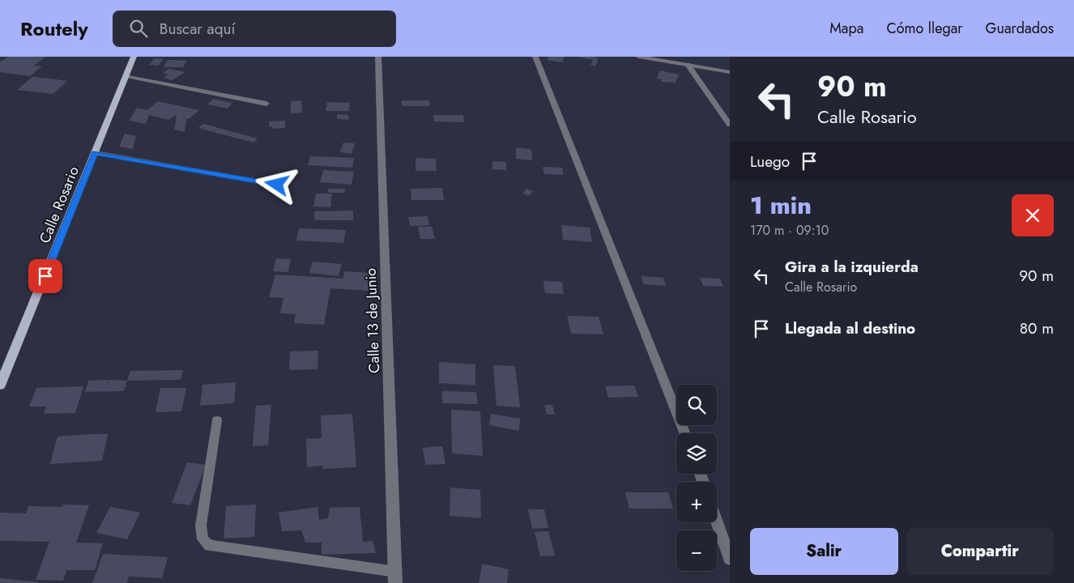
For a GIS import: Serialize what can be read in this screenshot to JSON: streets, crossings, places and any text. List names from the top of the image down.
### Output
{
  "streets": {
    "main road": ["Calle Rosario"],
    "street": ["Calle 13 de Junio"]
  },
  "page": {
    "header": "Routely",
    "search": "Buscar aquí",
    "nav": ["Mapa", "Cómo llegar", "Guardados"],
    "turn": ["90 m", "Calle Rosario"],
    "then": "Luego",
    "heading": ["1 min", "170 m · 09:10"],
    "list": [
      {
        "name": "Gira a la izquierda",
        "note": "Calle Rosario",
        "value": "90 m"
      },
      {
        "name": "Llegada al destino",
        "value": "80 m"
      }
    ],
    "map_buttons": ["+", "−"],
    "buttons": ["Salir", "Compartir"]
  }
}
